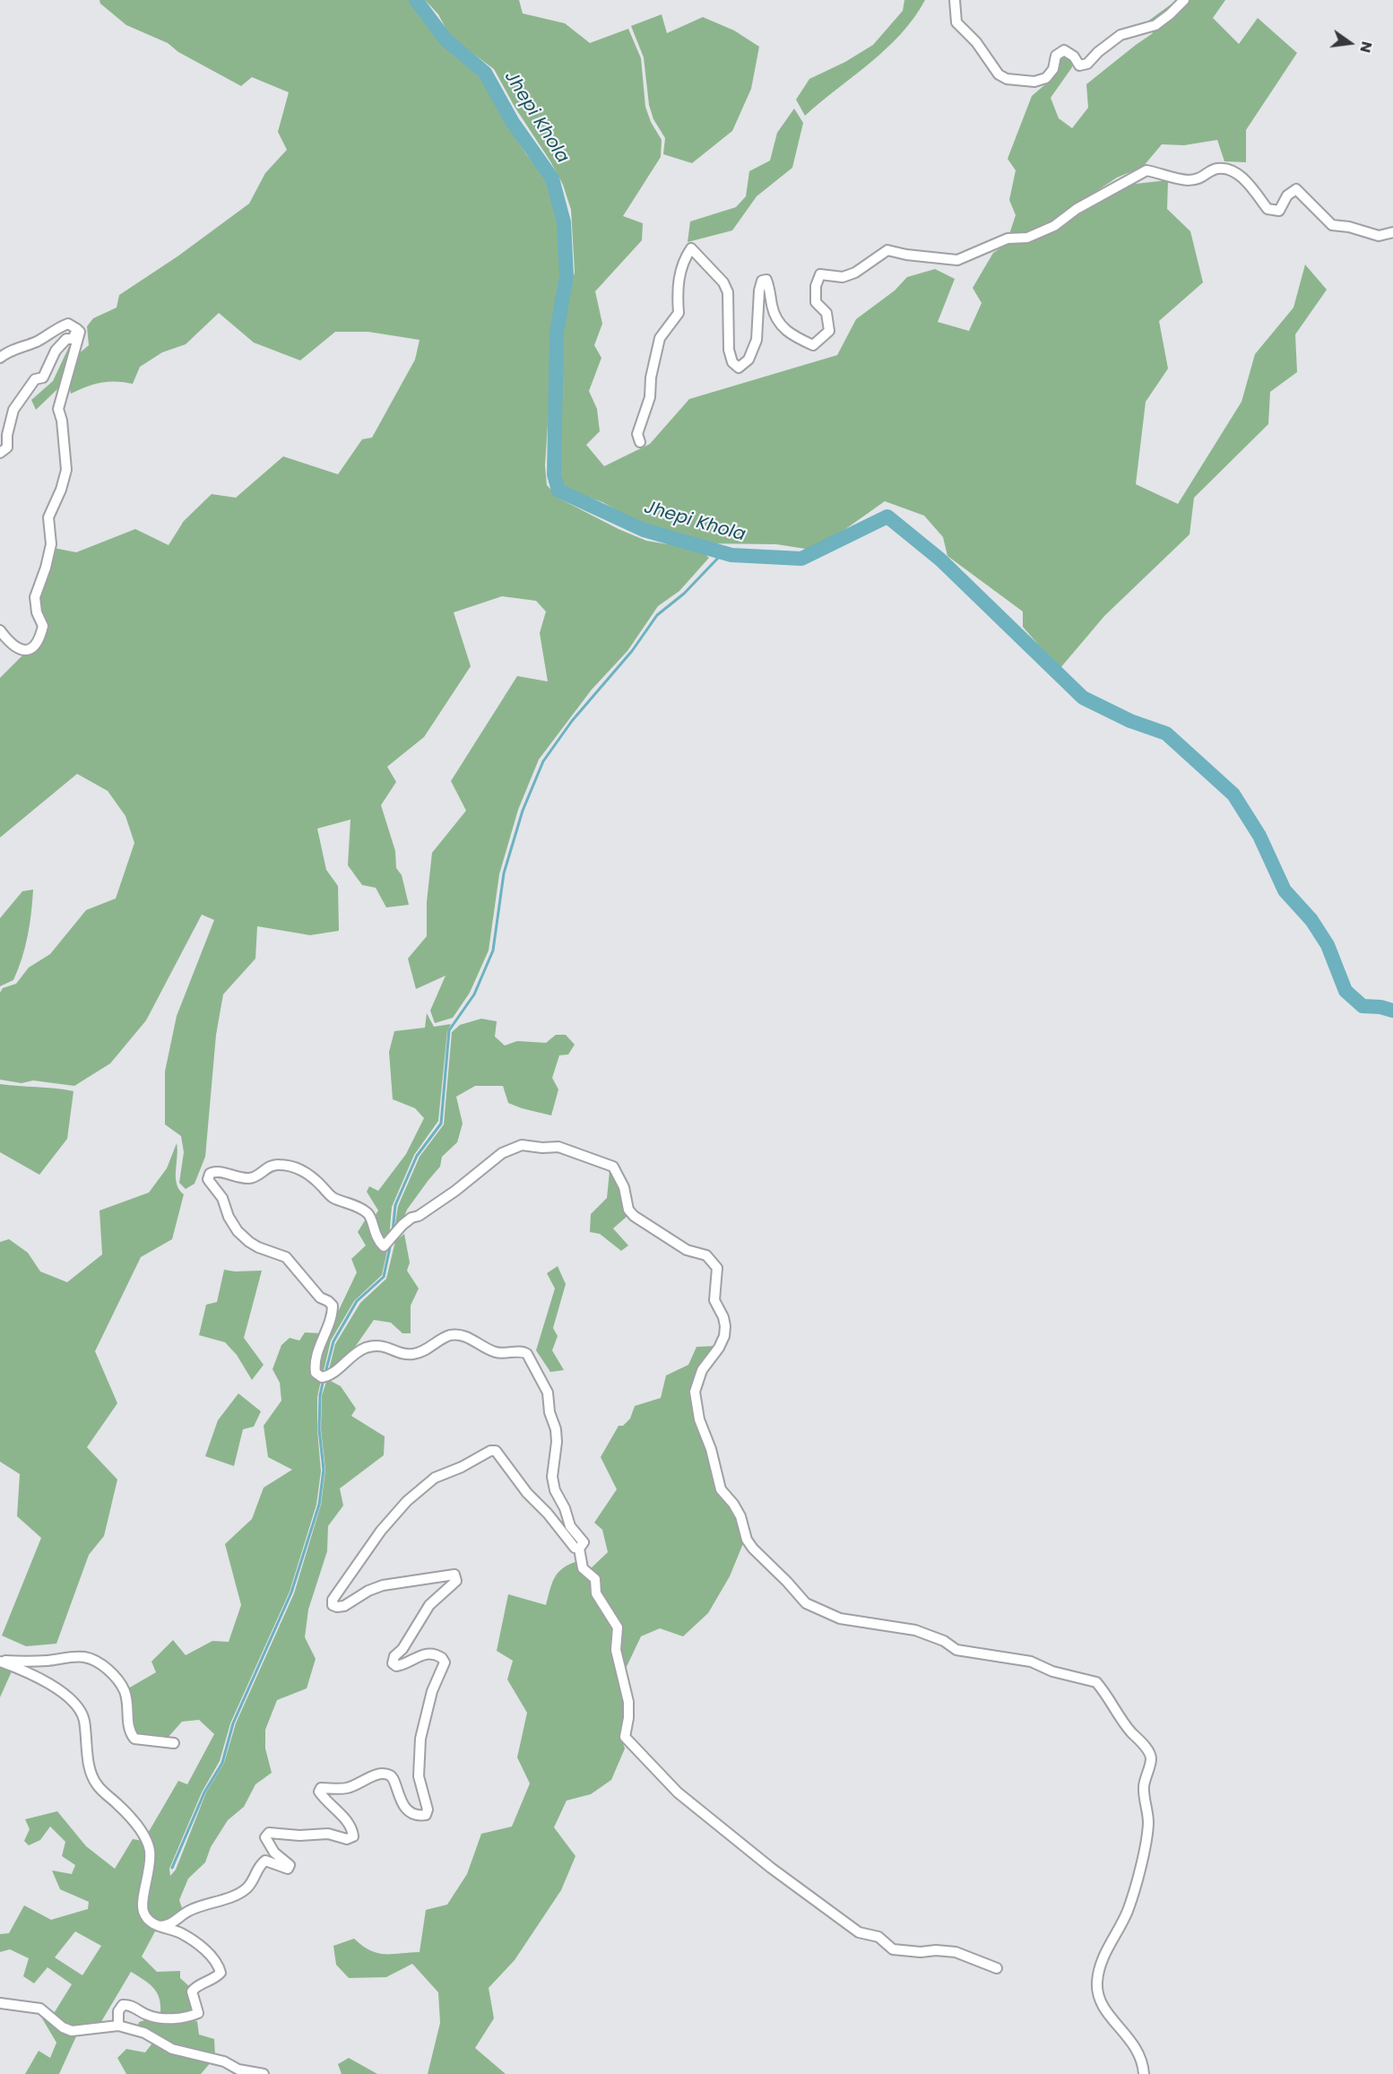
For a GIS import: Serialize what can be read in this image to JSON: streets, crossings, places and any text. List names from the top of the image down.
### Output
{
  "water": ["Jhepi Khola"],
  "north": "right"
}
